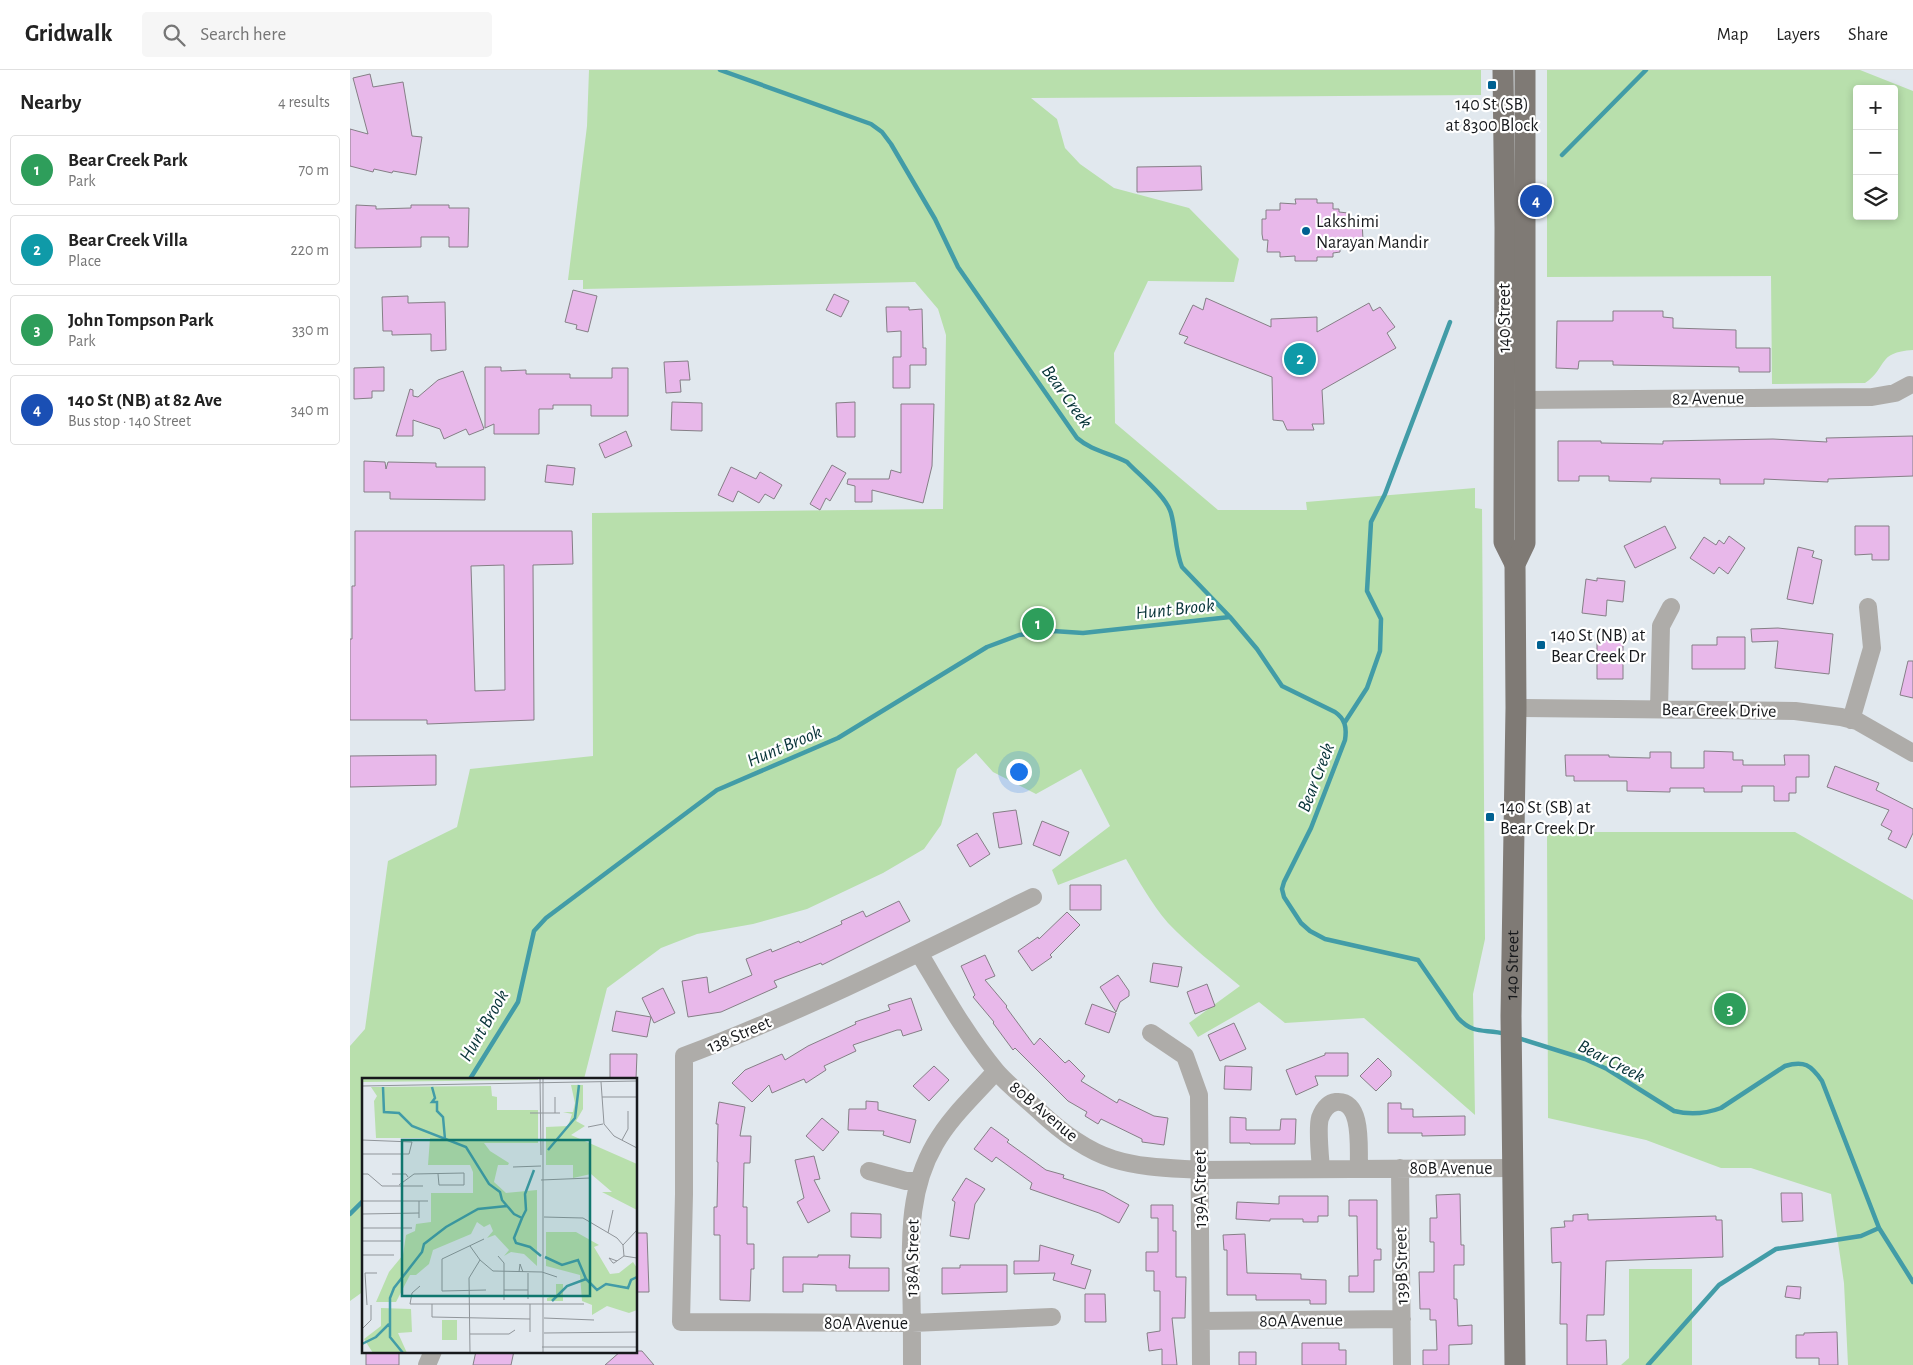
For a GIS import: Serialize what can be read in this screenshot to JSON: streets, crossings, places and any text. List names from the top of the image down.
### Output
{
  "streets": {
    "main road": ["140 Street"],
    "street": [
      "82 Avenue",
      "Bear Creek Drive",
      "138 Street",
      "80B Avenue",
      "139A Street",
      "138A Street",
      "139B Street",
      "80A Avenue"
    ]
  },
  "crossings": [
    ["140 Street", "82 Avenue"],
    ["140 Street", "Bear Creek Drive"],
    ["140 Street", "80B Avenue"],
    ["138 Street", "80B Avenue"],
    ["138 Street", "80A Avenue"],
    ["80B Avenue", "139A Street"],
    ["80B Avenue", "138A Street"],
    ["80B Avenue", "139B Street"],
    ["139A Street", "80A Avenue"],
    ["138A Street", "80A Avenue"],
    ["139B Street", "80A Avenue"]
  ],
  "water": ["Bear Creek", "Hunt Brook"],
  "places": {
    "transit": ["140 St (SB) at 8300 Block", "140 St (NB) at Bear Creek Dr", "140 St (SB) at Bear Creek Dr"],
    "other": ["Lakshimi Narayan Mandir"]
  },
  "page": {
    "header": "Gridwalk",
    "search": "Search here",
    "nav": ["Map", "Layers", "Share"],
    "heading": ["Nearby", "4 results"],
    "map_buttons": ["+", "−"],
    "list": [
      {
        "mark": "1",
        "name": "Bear Creek Park",
        "note": "Park",
        "value": "70 m"
      },
      {
        "mark": "2",
        "name": "Bear Creek Villa",
        "note": "Place",
        "value": "220 m"
      },
      {
        "mark": "3",
        "name": "John Tompson Park",
        "note": "Park",
        "value": "330 m"
      },
      {
        "mark": "4",
        "name": "140 St (NB) at 82 Ave",
        "note": "Bus stop · 140 Street",
        "value": "340 m"
      }
    ],
    "pins": [
      "4",
      "2",
      "1",
      "3"
    ]
  }
}
